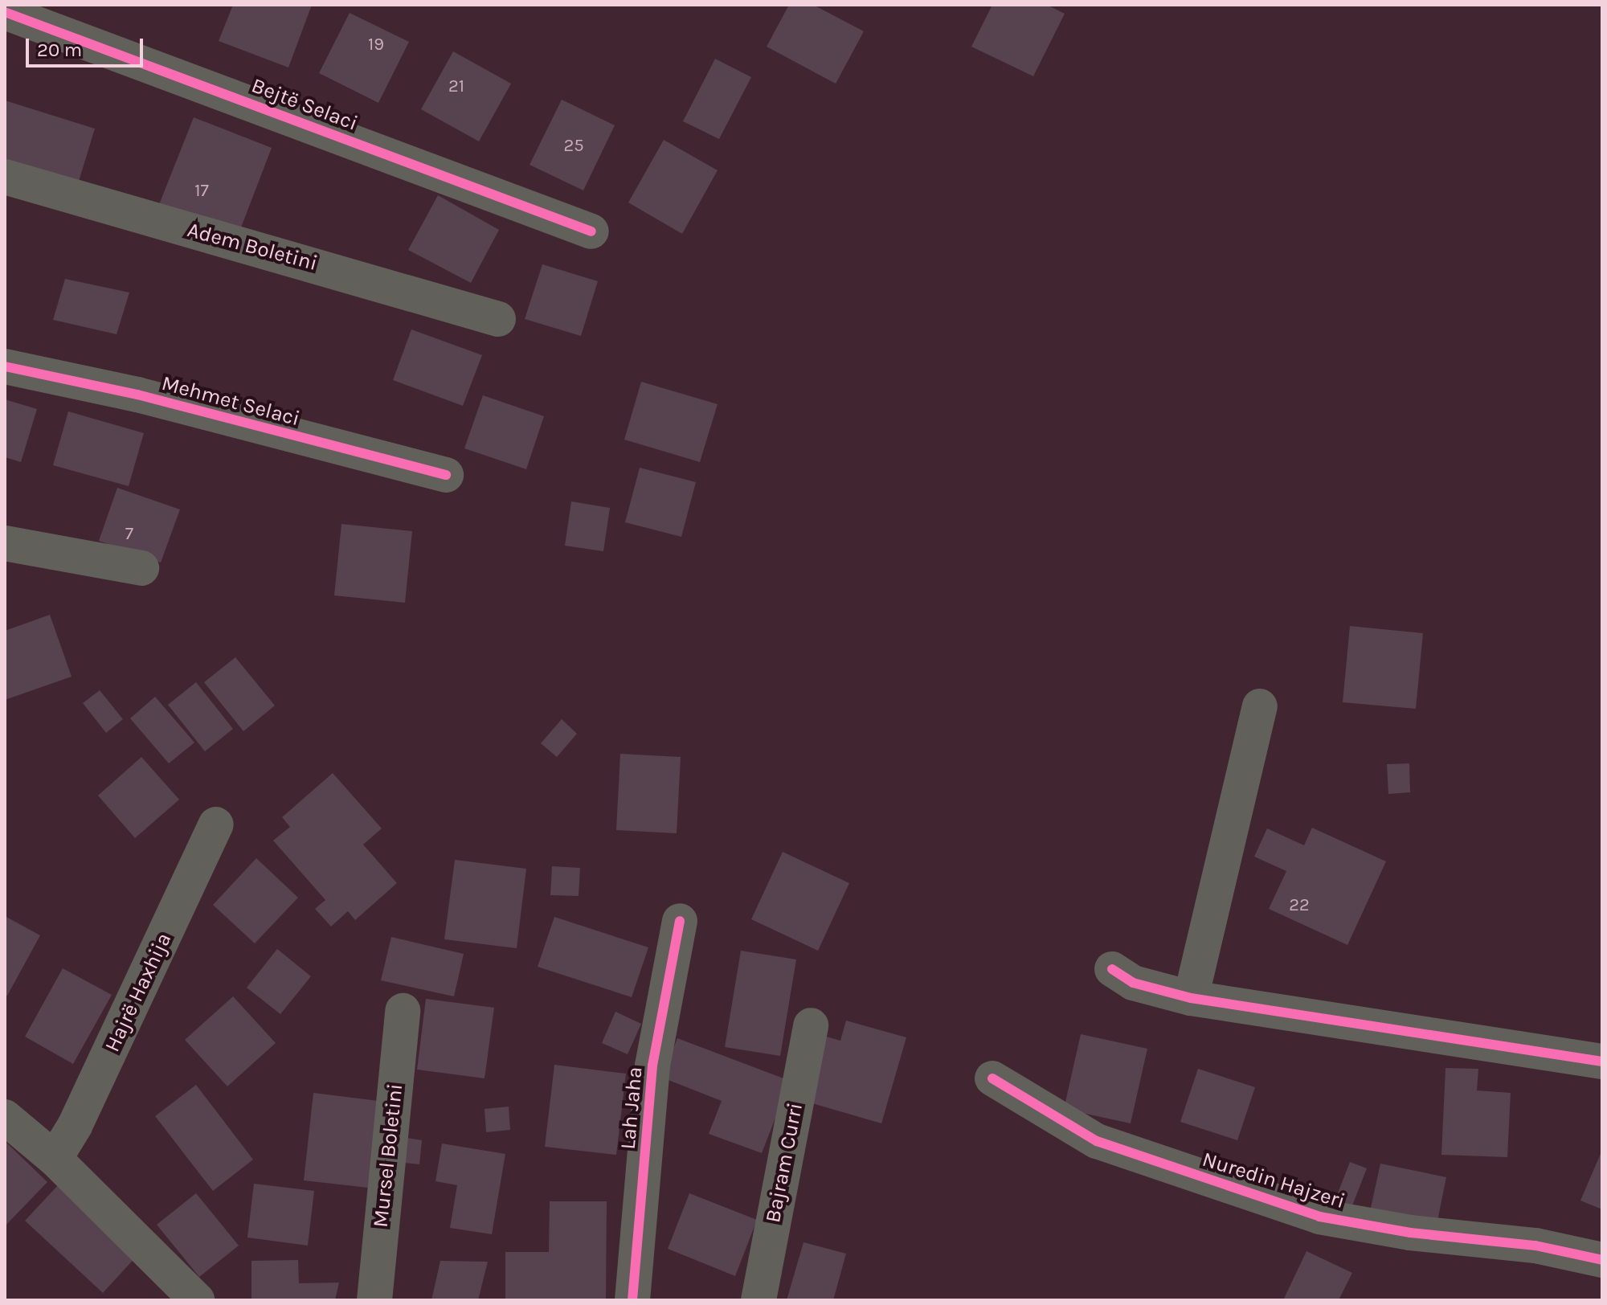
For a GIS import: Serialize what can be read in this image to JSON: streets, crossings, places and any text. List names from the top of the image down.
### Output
{
  "streets": {
    "street": [
      "Bejtë Selaci",
      "Adem Boletini",
      "Mehmet Selaci",
      "Hajrë Haxhija",
      "Lah Jaha",
      "Mursel Boletini",
      "Bajram Curri",
      "Nuredin Hajzeri"
    ]
  },
  "house_numbers": [
    "19",
    "21",
    "25",
    "17",
    "7",
    "22"
  ],
  "scale_bar": "20 m"
}
